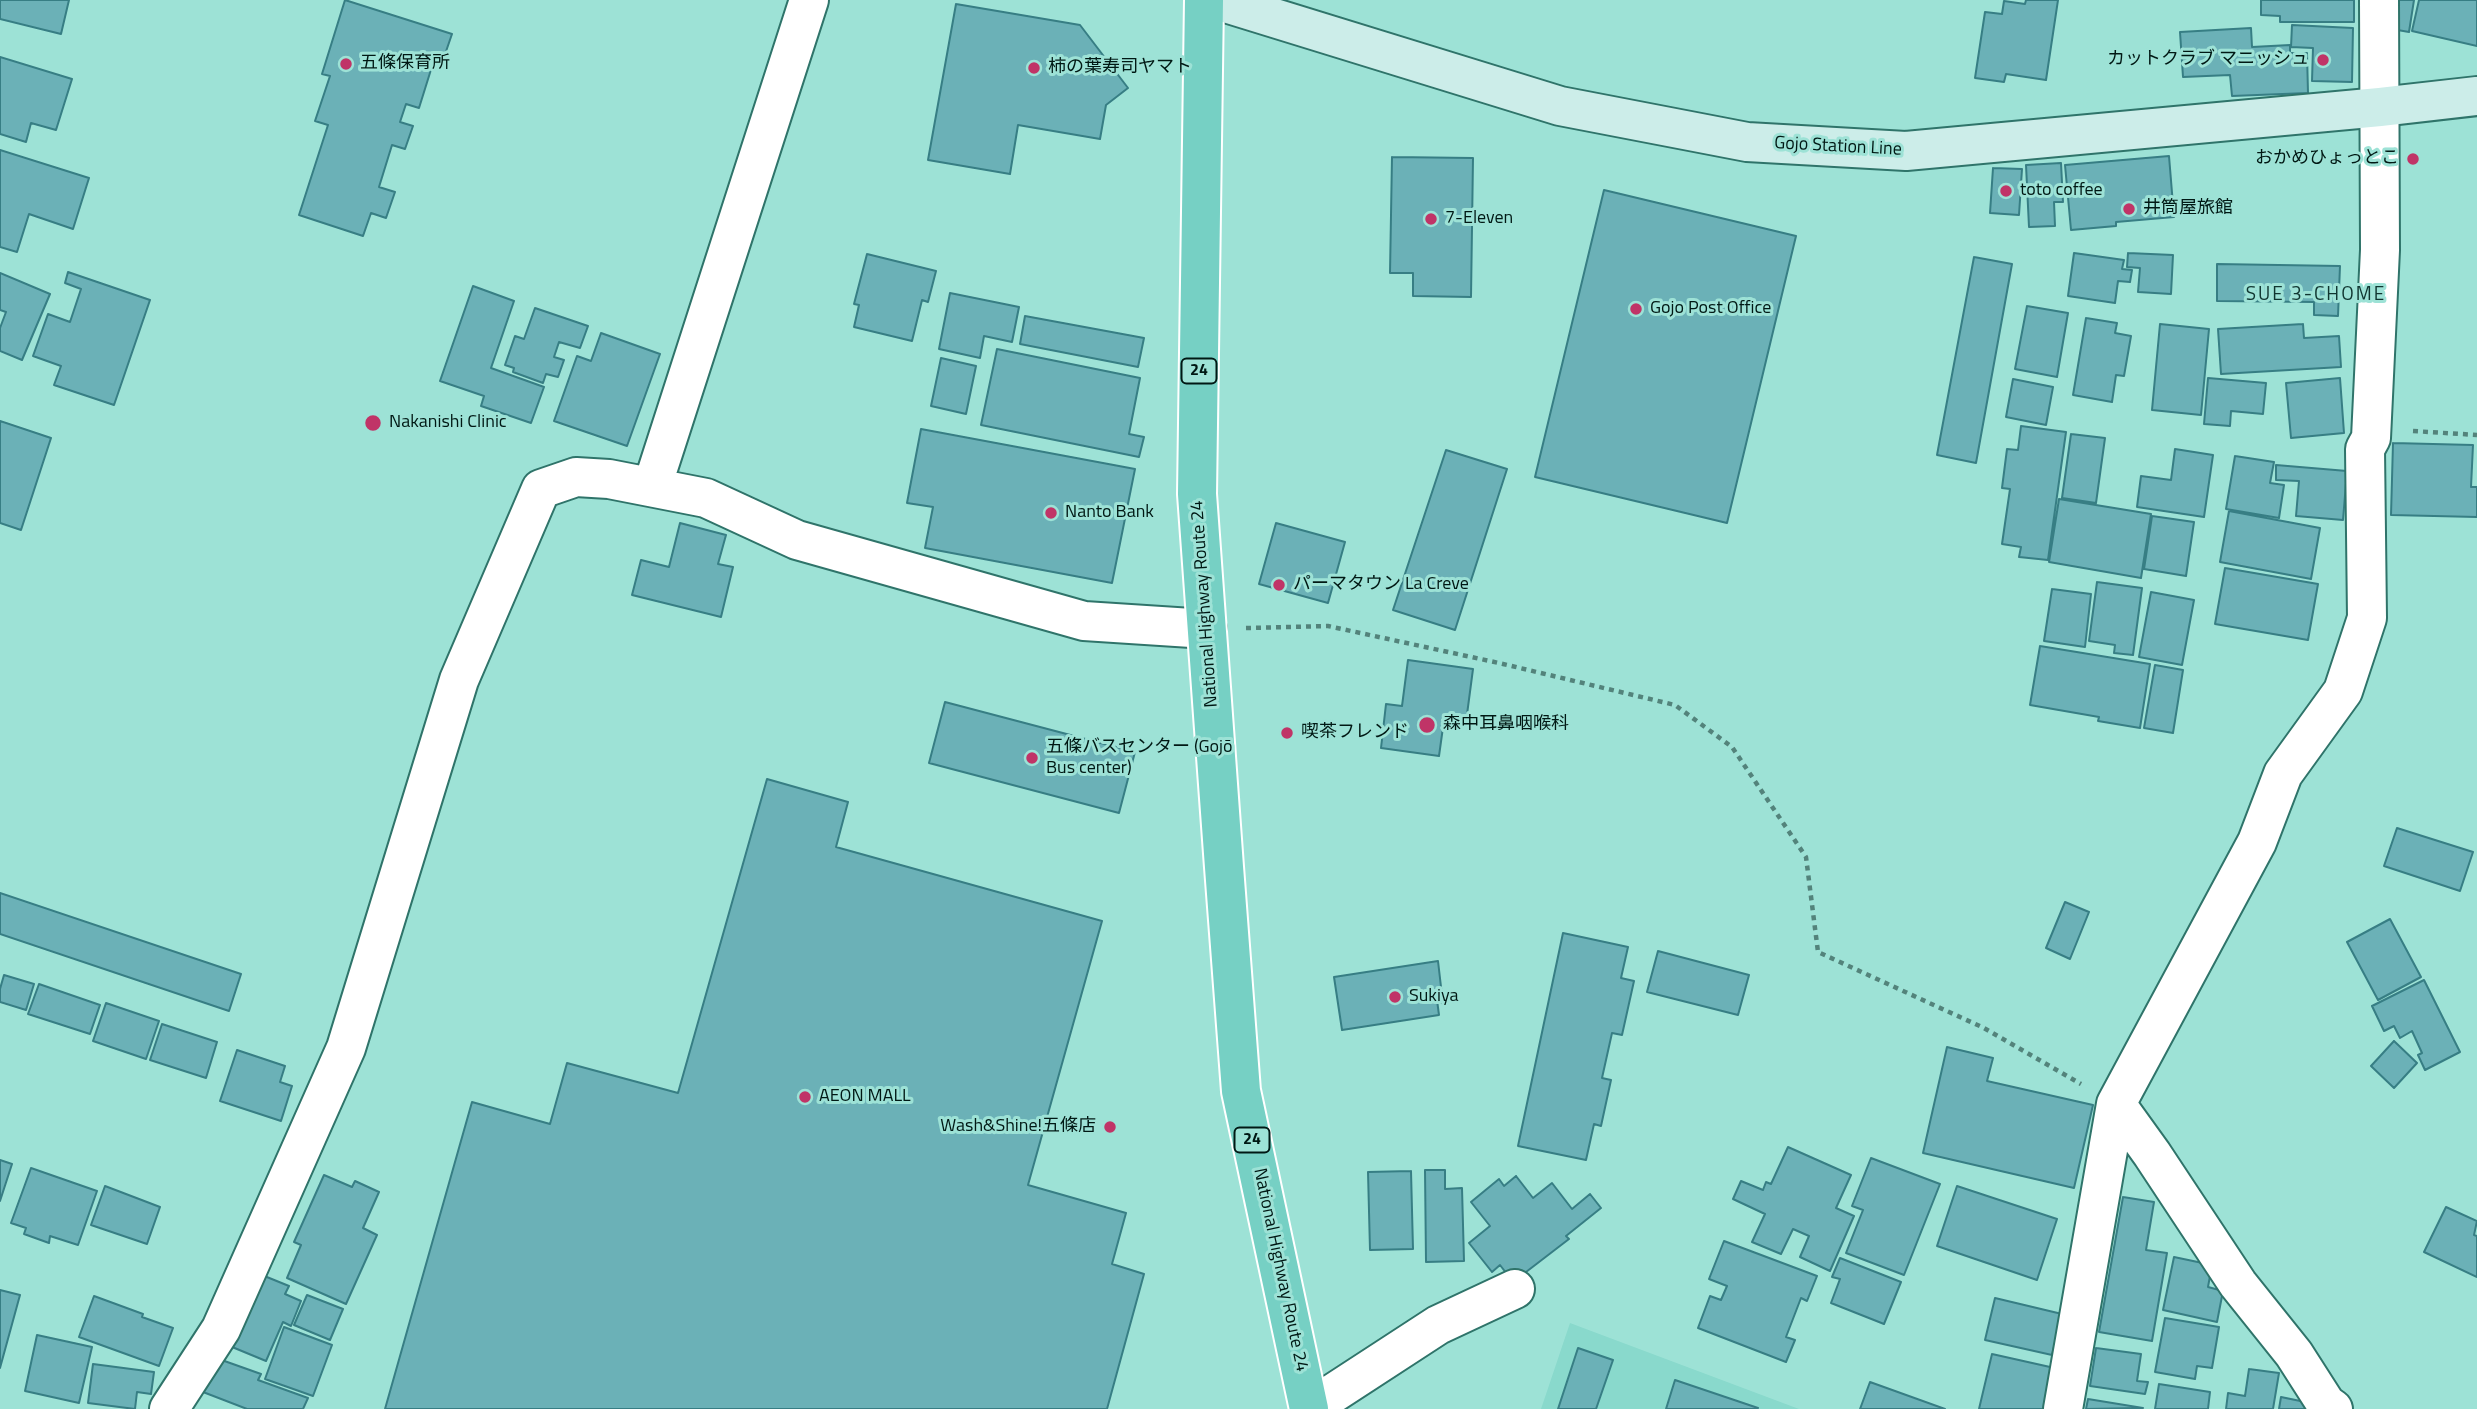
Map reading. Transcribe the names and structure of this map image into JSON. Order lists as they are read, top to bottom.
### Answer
{
  "streets": {
    "highway": ["24", "National Highway Route 24"],
    "main road": ["Gojo Station Line"]
  },
  "districts": ["SUE 3-CHOME"],
  "places": [
    "カットクラブ マニッシュ",
    "五條保育所",
    "柿の葉寿司ヤマト",
    "おかめひょっとこ",
    "toto coffee",
    "井筒屋旅館",
    "7-Eleven",
    "Gojo Post Office",
    "Nakanishi Clinic",
    "Nanto Bank",
    "パーマタウン La Creve",
    "森中耳鼻咽喉科",
    "喫茶フレンド",
    "五條バスセンター (Gojō Bus center)",
    "Sukiya",
    "AEON MALL",
    "Wash&Shine!五條店"
  ]
}
